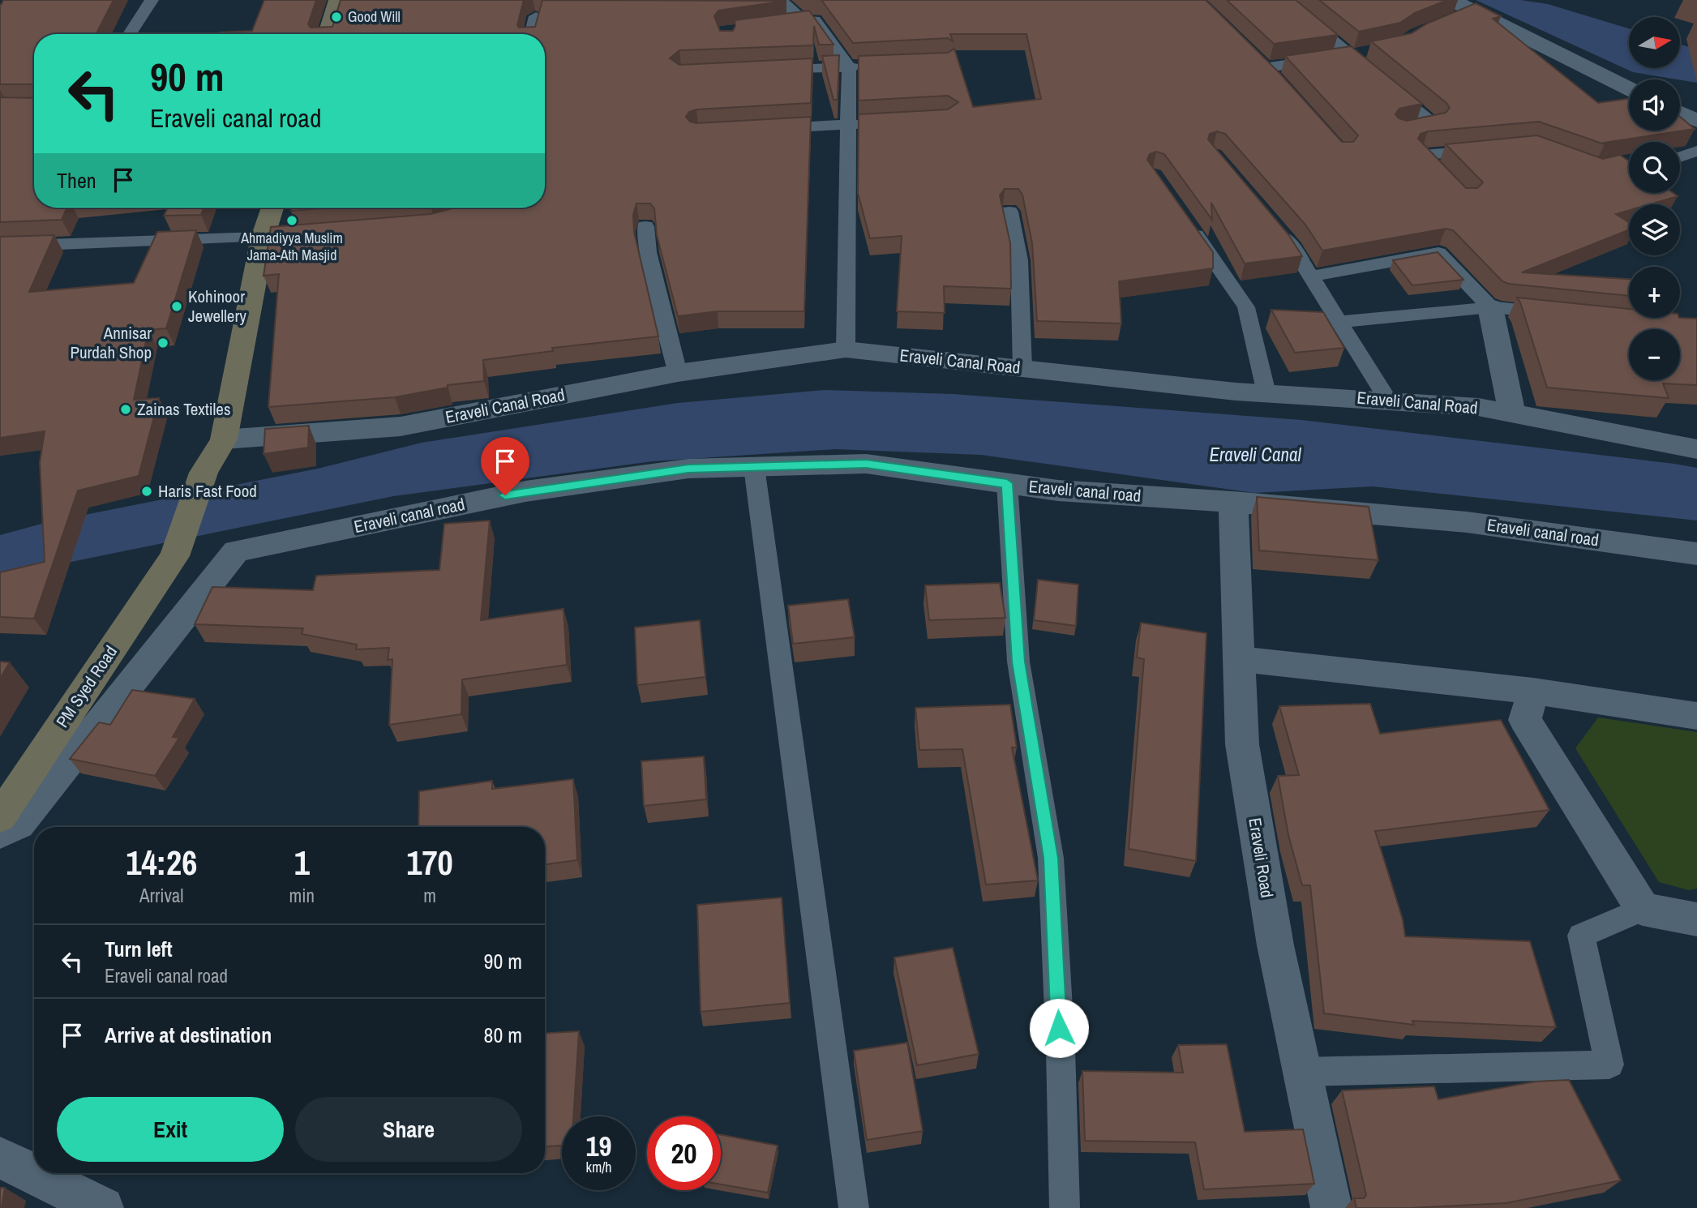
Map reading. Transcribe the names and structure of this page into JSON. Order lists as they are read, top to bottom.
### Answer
{
  "streets": {
    "street": [
      "Eraveli Canal Road",
      "Eraveli canal road",
      "PM Syed Road",
      "Eraveli Road"
    ]
  },
  "crossings": [
    ["Eraveli Canal Road", "PM Syed Road"],
    ["Eraveli canal road", "Eraveli Road"]
  ],
  "water": ["Eraveli Canal"],
  "places": [
    "Good Will",
    "Ahmadiyya Muslim Jama-Ath Masjid",
    "Kohinoor Jewellery",
    "Annisar Purdah Shop",
    "Zainas Textiles",
    "Haris Fast Food"
  ],
  "north": "right",
  "page": {
    "map_buttons": ["+", "−"],
    "turn": ["90 m", "Eraveli canal road"],
    "then": "Then",
    "eta": [
      "14:26",
      "Arrival",
      "1",
      "min",
      "170",
      "m"
    ],
    "list": [
      {
        "name": "Turn left",
        "note": "Eraveli canal road",
        "value": "90 m"
      },
      {
        "name": "Arrive at destination",
        "value": "80 m"
      }
    ],
    "buttons": ["Exit", "Share"],
    "speed": "19 km/h",
    "limit": "20"
  }
}
